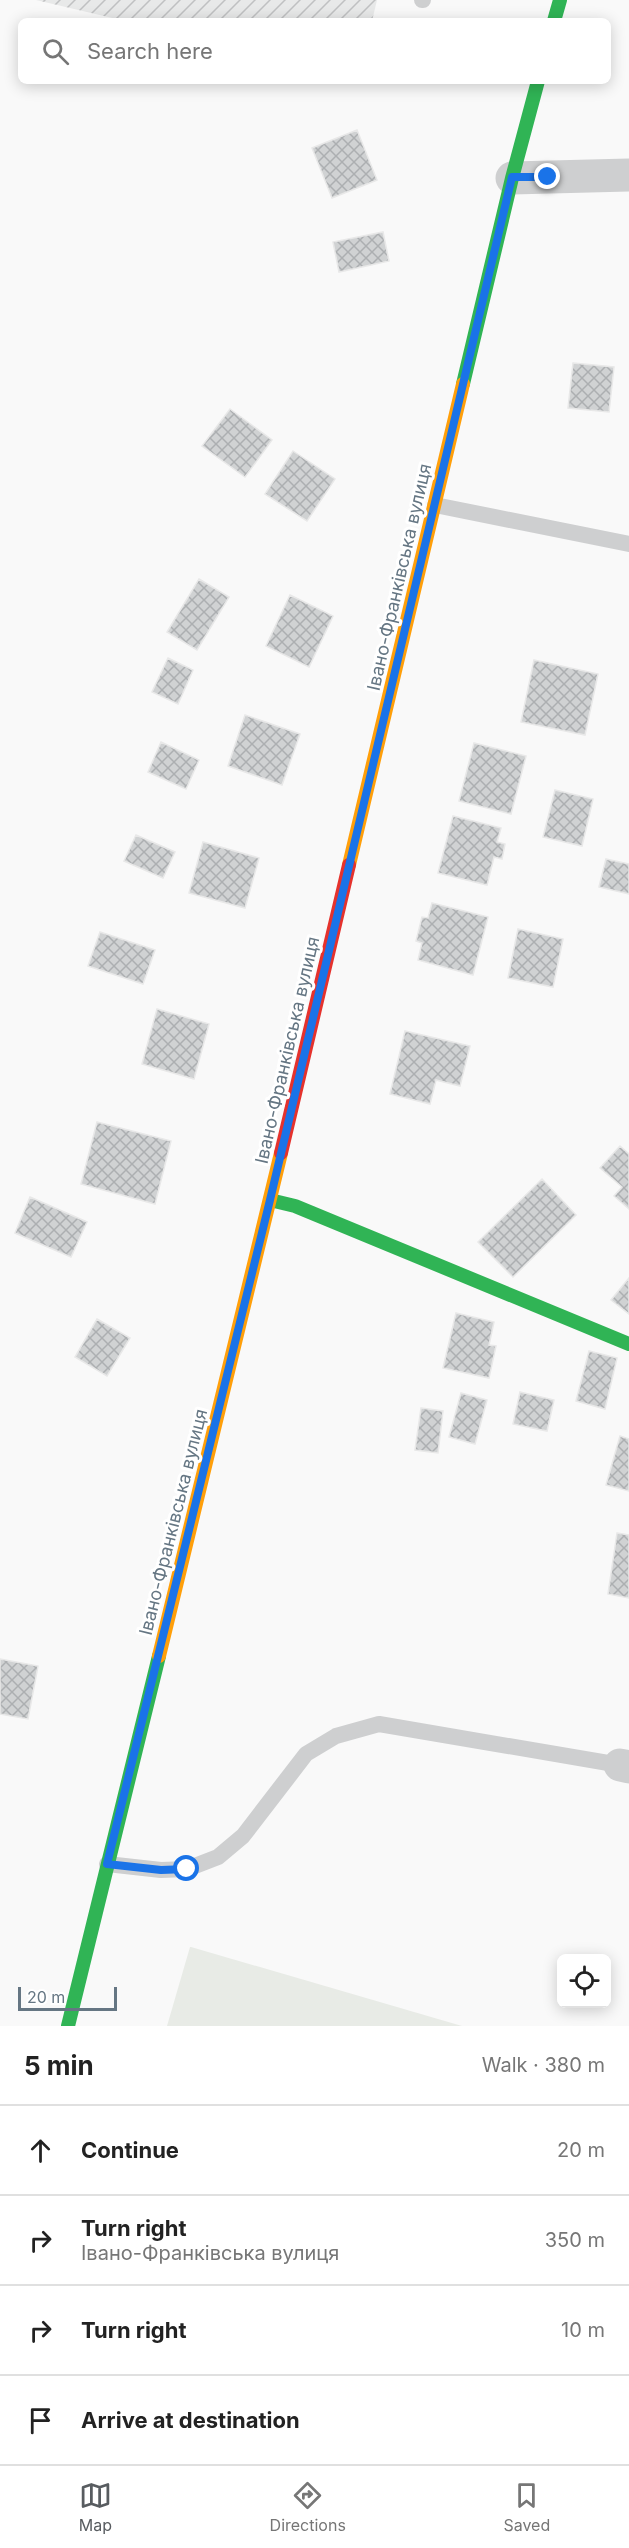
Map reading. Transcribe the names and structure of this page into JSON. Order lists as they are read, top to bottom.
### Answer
{
  "streets": {
    "main road": ["Івано-Франківська вулиця"]
  },
  "scale_bar": "20 m",
  "page": {
    "search": "Search here",
    "scale": "20 m",
    "heading": ["5 min", "Walk · 380 m"],
    "list": [
      ["Continue", "20 m"],
      ["Turn right", "Івано-Франківська вулиця", "350 m"],
      ["Turn right", "10 m"],
      "Arrive at destination"
    ],
    "nav": ["Map", "Directions", "Saved"]
  }
}
